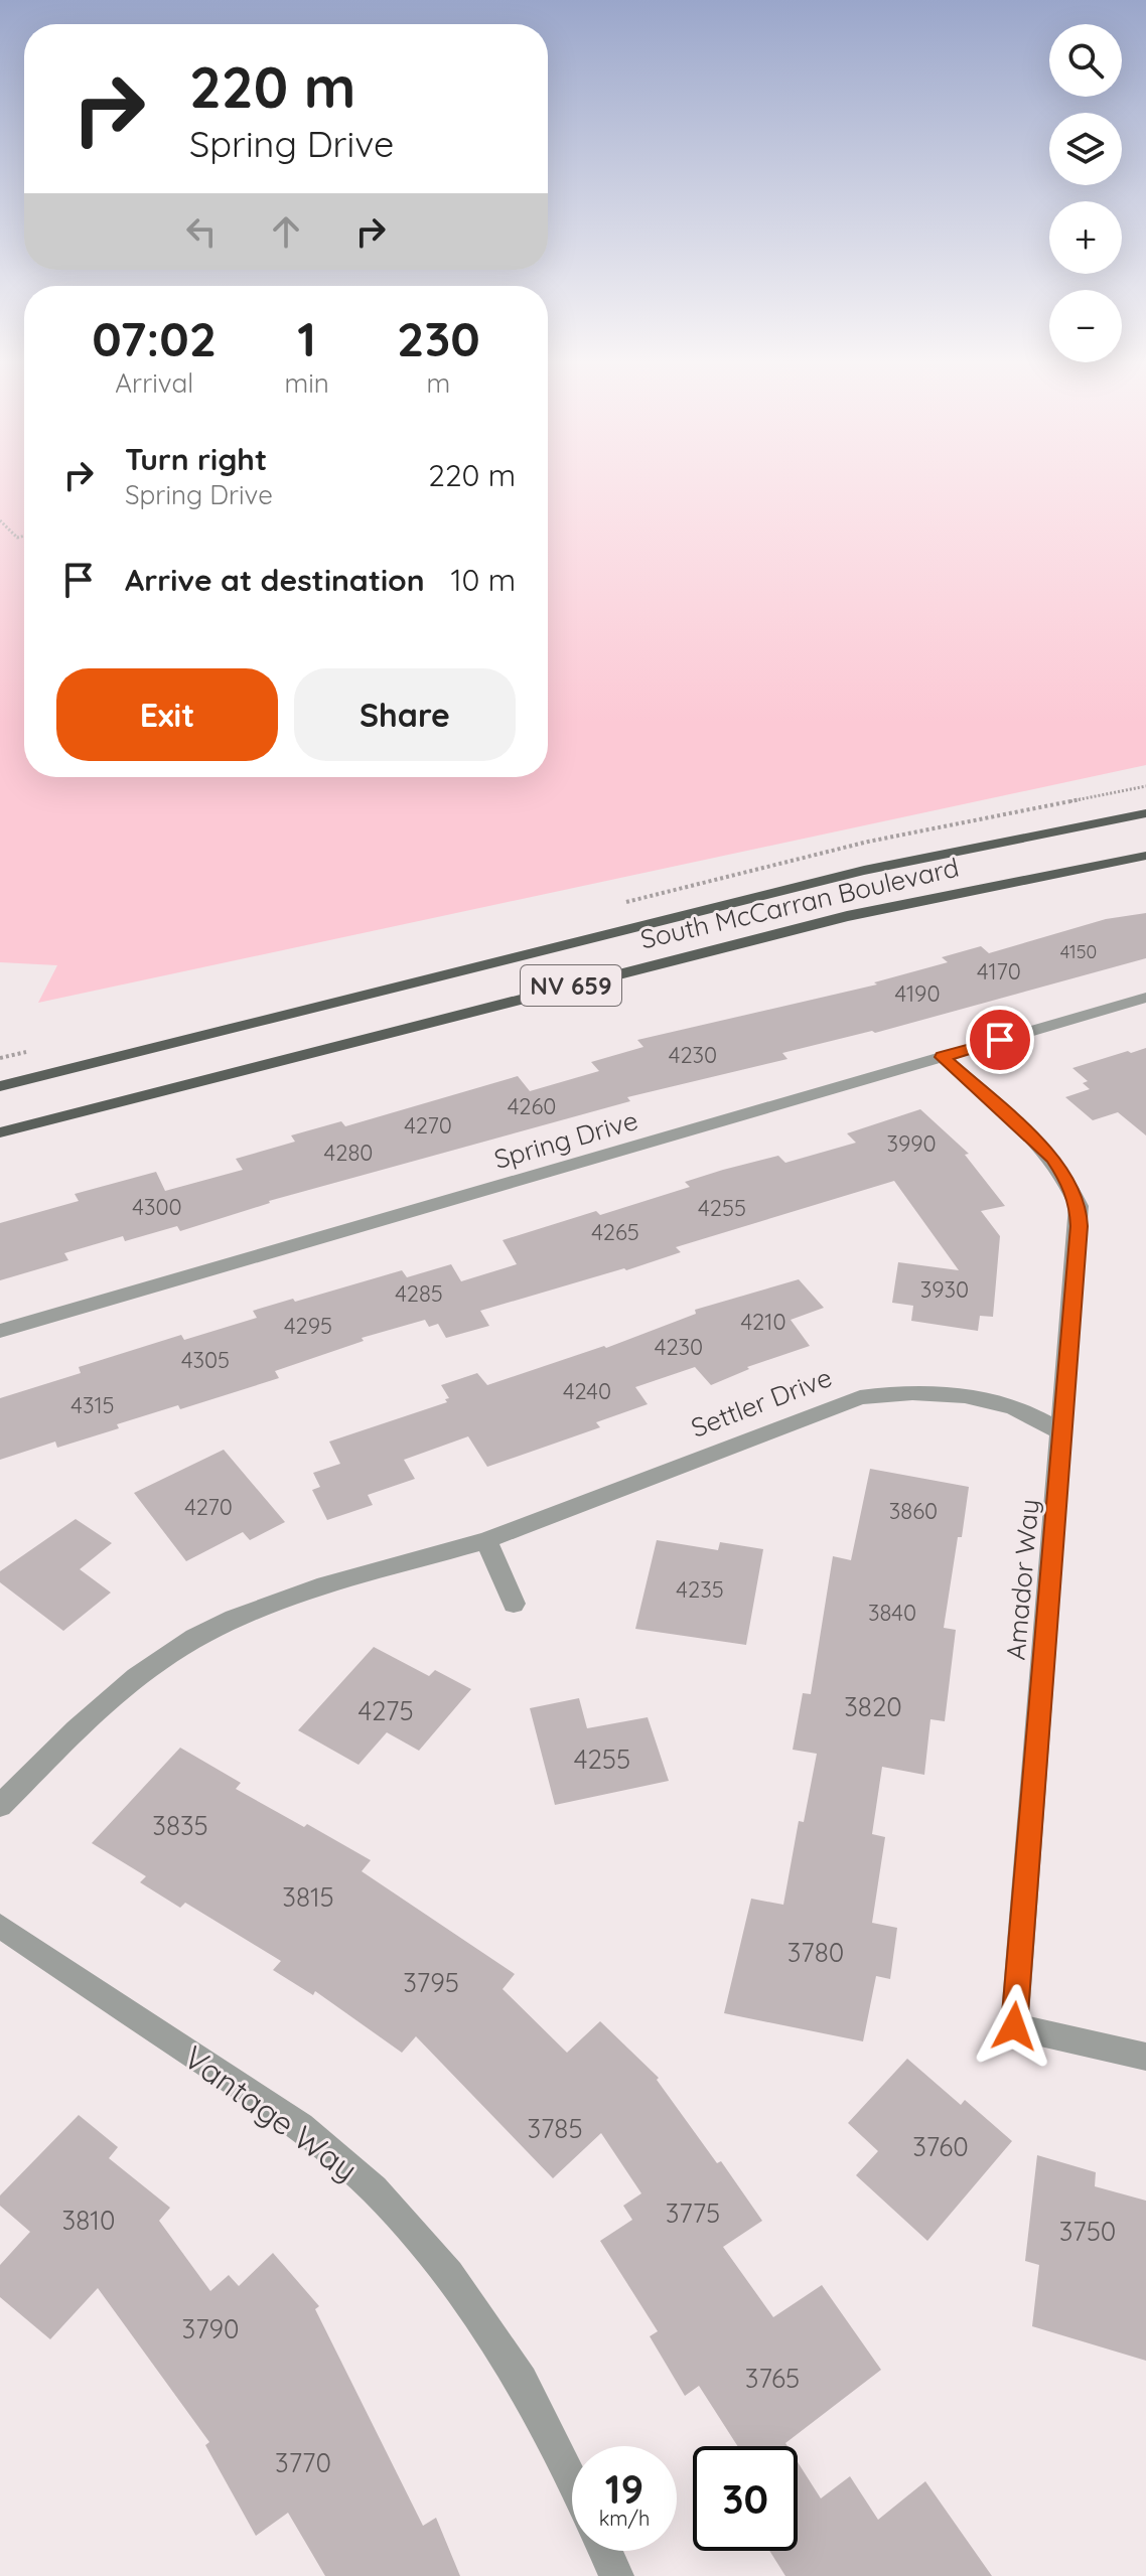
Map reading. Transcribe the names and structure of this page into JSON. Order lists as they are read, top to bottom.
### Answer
{
  "streets": {
    "main road": ["South McCarran Boulevard", "NV 659"],
    "street": [
      "Spring Drive",
      "Settler Drive",
      "Amador Way",
      "Vantage Way"
    ]
  },
  "crossings": [
    ["Spring Drive", "Amador Way"],
    ["Settler Drive", "Amador Way"]
  ],
  "house_numbers": [
    "4150",
    "4170",
    "4190",
    "4230",
    "4260",
    "4270",
    "3990",
    "4280",
    "4300",
    "4255",
    "4265",
    "3930",
    "4285",
    "4210",
    "4295",
    "4230",
    "4305",
    "4240",
    "4315",
    "4270",
    "3860",
    "4235",
    "3840",
    "3820",
    "4275",
    "4255",
    "3835",
    "3815",
    "3780",
    "3795",
    "3785",
    "3760",
    "3775",
    "3810",
    "3750",
    "3790",
    "3765",
    "3770"
  ],
  "page": {
    "map_buttons": ["+", "−"],
    "turn": ["220 m", "Spring Drive"],
    "eta": [
      "07:02",
      "Arrival",
      "1",
      "min",
      "230",
      "m"
    ],
    "list": [
      {
        "name": "Turn right",
        "note": "Spring Drive",
        "value": "220 m"
      },
      {
        "name": "Arrive at destination",
        "value": "10 m"
      }
    ],
    "buttons": ["Exit", "Share"],
    "speed": "19 km/h",
    "limit": "30"
  }
}
